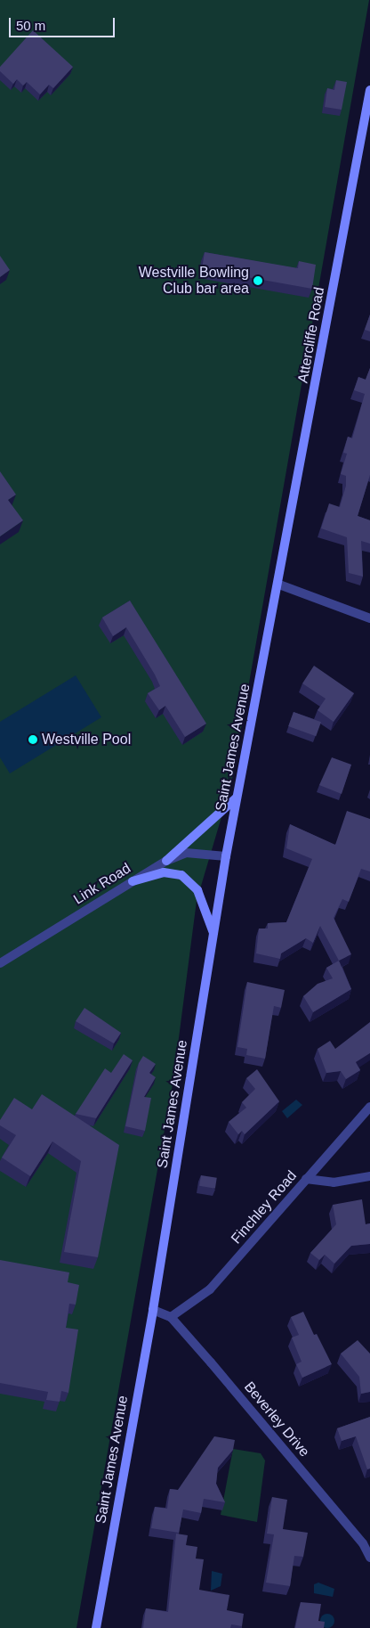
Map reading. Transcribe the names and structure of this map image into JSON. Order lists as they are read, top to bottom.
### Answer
{
  "streets": {
    "main road": ["Attercliffe Road", "Saint James Avenue"],
    "street": ["Link Road", "Finchley Road", "Beverley Drive"]
  },
  "crossings": [
    ["Attercliffe Road", "Saint James Avenue"],
    ["Saint James Avenue", "Link Road"],
    ["Saint James Avenue", "Beverley Drive"],
    ["Finchley Road", "Beverley Drive"]
  ],
  "places": ["Westville Bowling Club bar area", "Westville Pool"],
  "scale_bar": "50 m"
}
